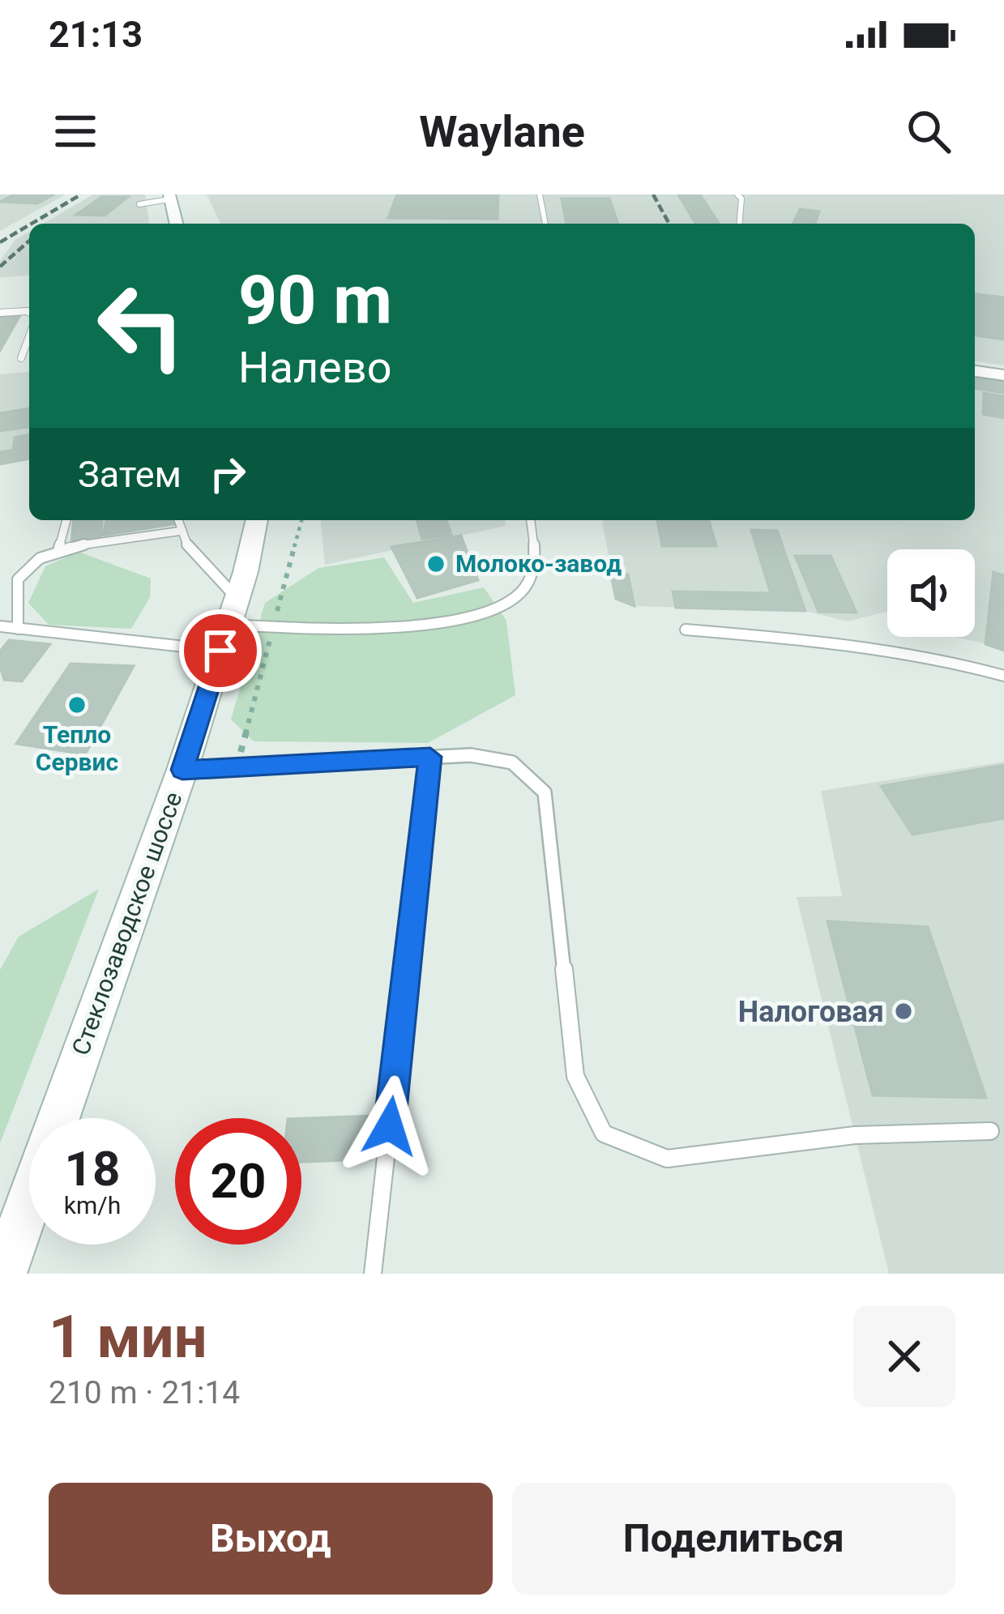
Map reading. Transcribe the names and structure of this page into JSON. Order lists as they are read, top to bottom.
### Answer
{
  "streets": {
    "main road": ["Стеклозаводское шоссе"]
  },
  "places": ["Молоко-завод", "Тепло Сервис", "Налоговая"],
  "page": {
    "status": "21:13",
    "header": "Waylane",
    "turn": ["90 m", "Налево"],
    "then": "Затем",
    "speed": "18 km/h",
    "limit": "20",
    "heading": ["1 мин", "210 m · 21:14"],
    "buttons": ["Выход", "Поделиться"]
  }
}
